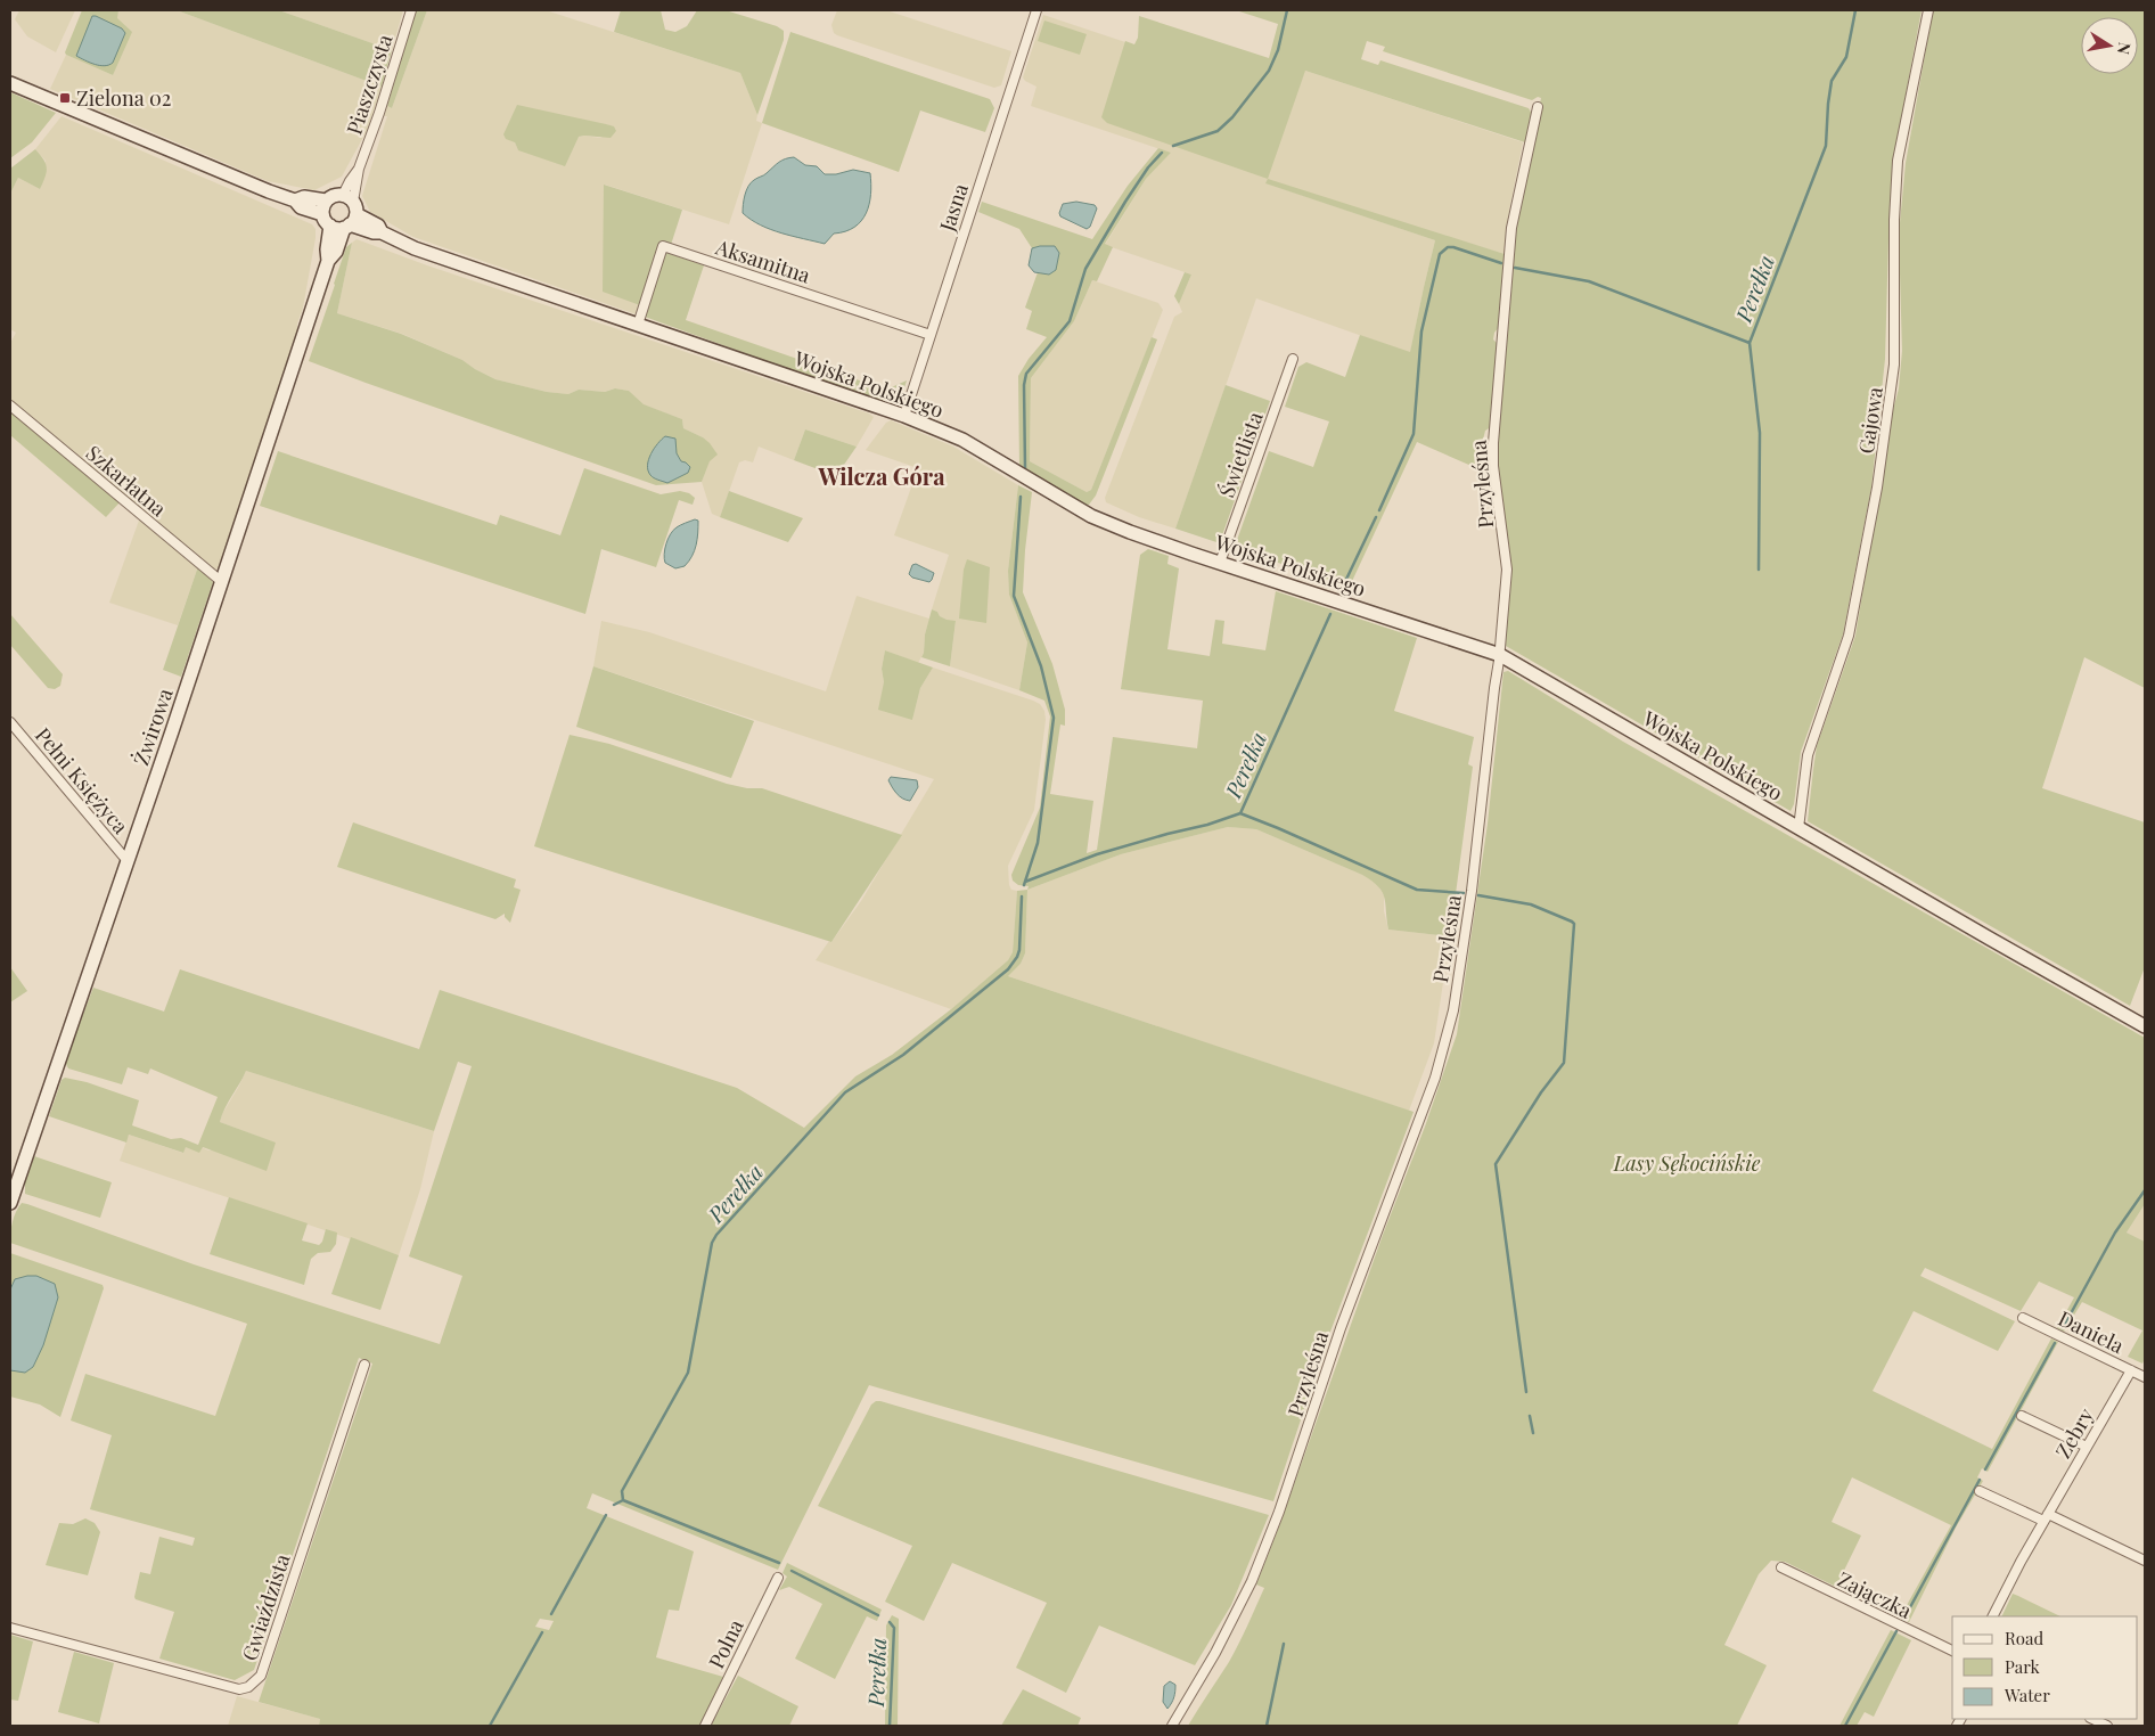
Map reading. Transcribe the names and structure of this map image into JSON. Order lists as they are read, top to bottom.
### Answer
{
  "streets": {
    "street": [
      "Piaszczysta",
      "Jasna",
      "Aksamitna",
      "Wojska Polskiego",
      "Gajowa",
      "Świetlista",
      "Szkarłatna",
      "Przyleśna",
      "Żwirowa",
      "Pełni Księżyca",
      "Daniela",
      "Zebry",
      "Zajączka",
      "Gwiaździsta",
      "Polna"
    ]
  },
  "crossings": [
    ["Piaszczysta", "Wojska Polskiego"],
    ["Piaszczysta", "Żwirowa"],
    ["Jasna", "Aksamitna"],
    ["Jasna", "Wojska Polskiego"],
    ["Aksamitna", "Wojska Polskiego"],
    ["Wojska Polskiego", "Gajowa"],
    ["Wojska Polskiego", "Świetlista"],
    ["Wojska Polskiego", "Przyleśna"],
    ["Wojska Polskiego", "Żwirowa"],
    ["Szkarłatna", "Żwirowa"],
    ["Żwirowa", "Pełni Księżyca"],
    ["Daniela", "Zebry"]
  ],
  "districts": ["Wilcza Góra"],
  "water": ["Perełka"],
  "parks": ["Lasy Sękocińskie"],
  "places": {
    "transit": ["Zielona 02"]
  },
  "legend": ["Road", "Park", "Water"],
  "north": "right"
}
